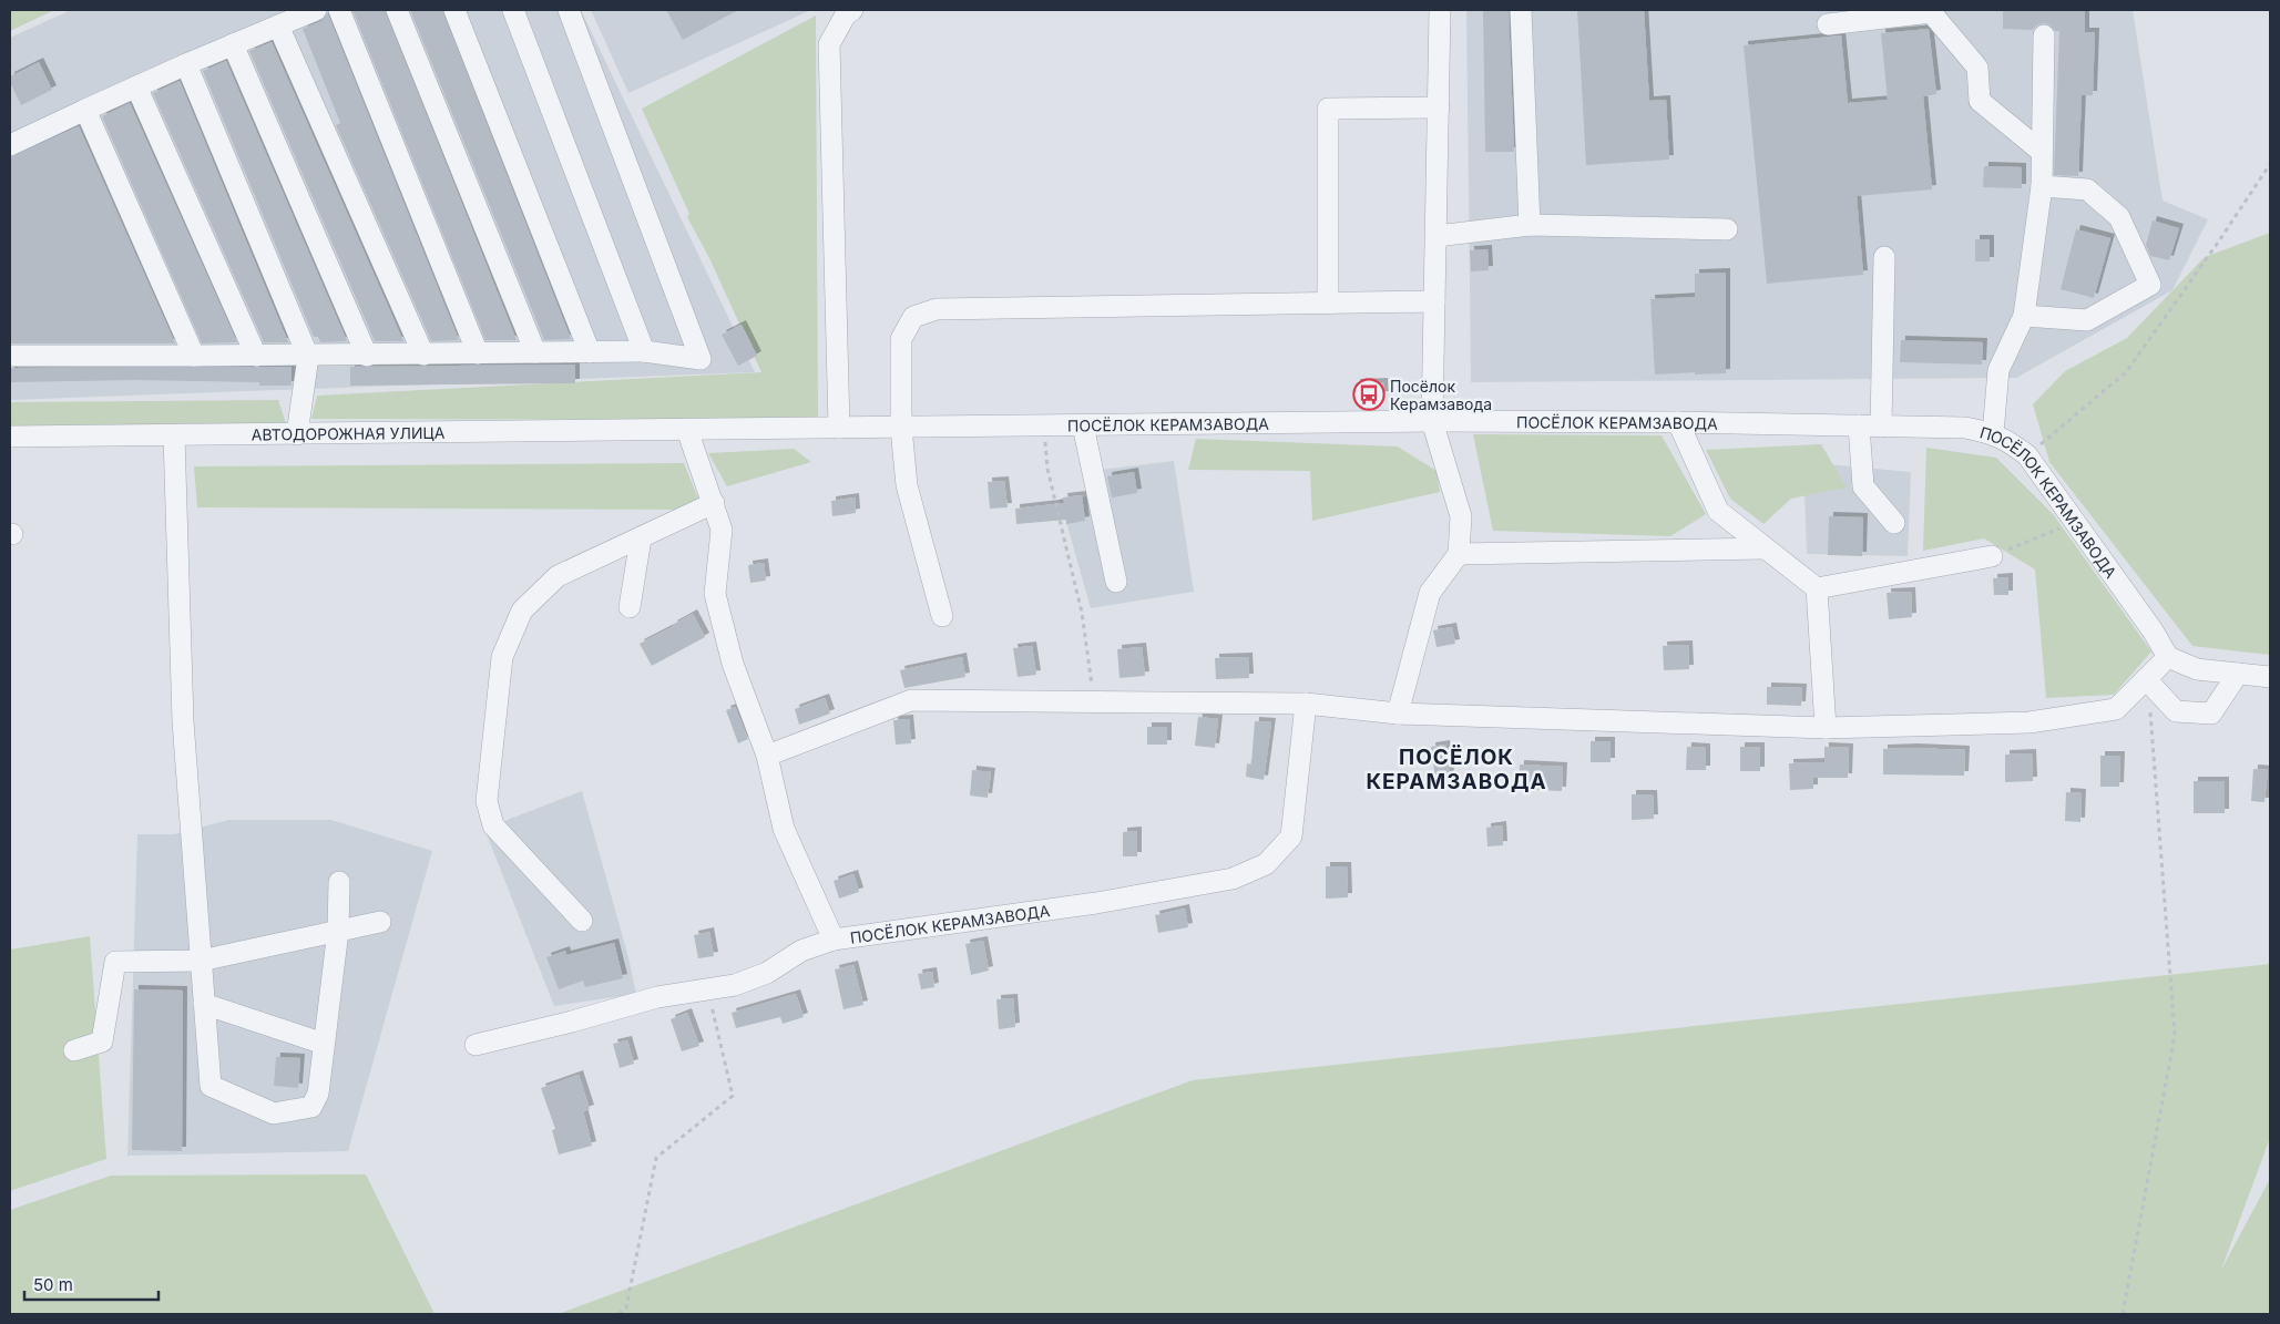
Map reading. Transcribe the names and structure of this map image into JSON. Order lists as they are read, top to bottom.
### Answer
{
  "streets": {
    "street": ["ПОСЁЛОК КЕРАМЗАВОДА", "АВТОДОРОЖНАЯ УЛИЦА"]
  },
  "crossings": [
    ["ПОСЁЛОК КЕРАМЗАВОДА", "АВТОДОРОЖНАЯ УЛИЦА"]
  ],
  "districts": ["ПОСЁЛОК КЕРАМЗАВОДА"],
  "places": {
    "bus stop": ["Посёлок Керамзавода"]
  },
  "scale_bar": "50 m"
}
